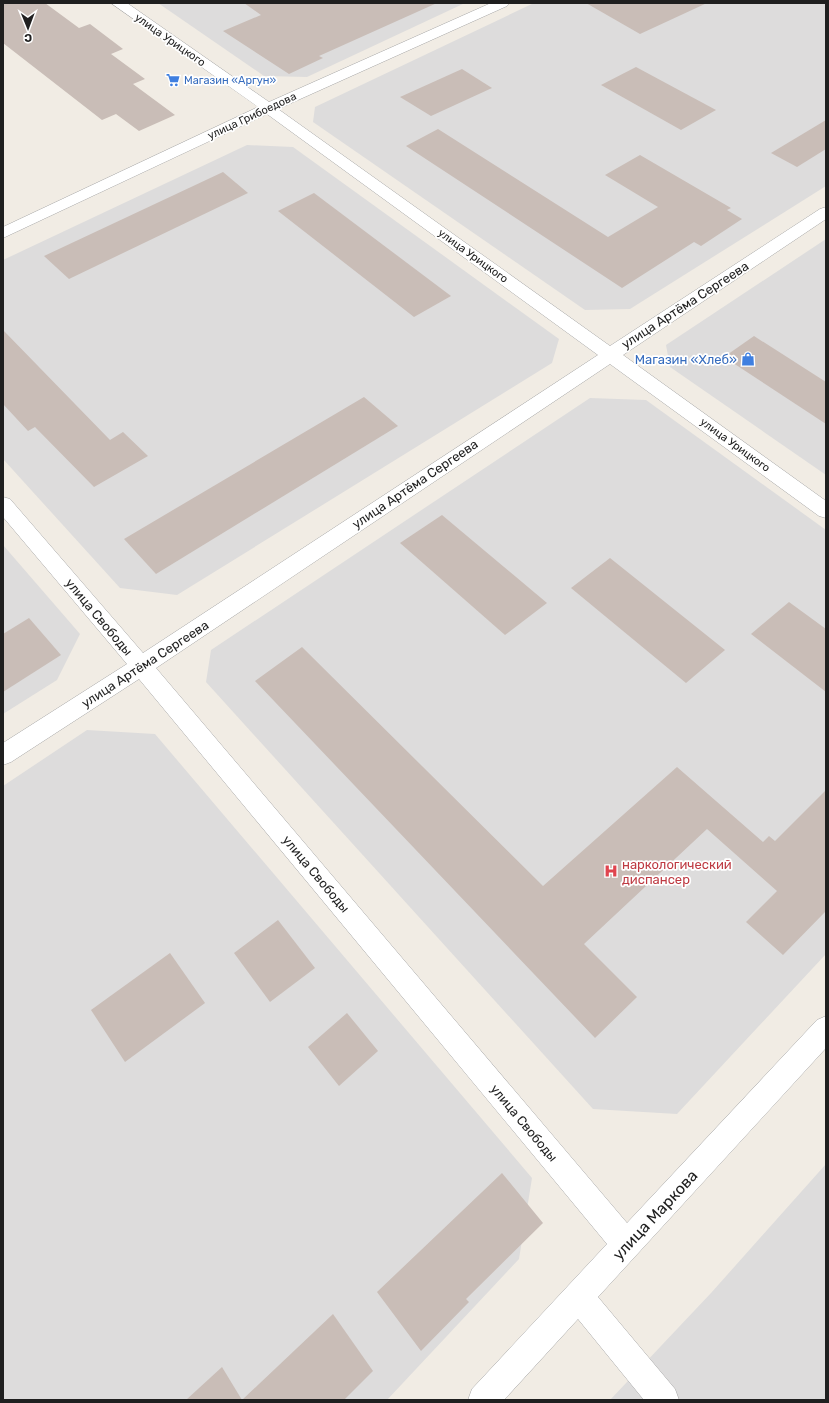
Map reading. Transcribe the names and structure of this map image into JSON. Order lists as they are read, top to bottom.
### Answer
{
  "streets": {
    "street": [
      "улица Урицкого",
      "улица Грибоедова",
      "улица Артёма Сергеева",
      "улица Свободы",
      "улица Маркова"
    ]
  },
  "crossings": [
    ["улица Урицкого", "улица Грибоедова"],
    ["улица Урицкого", "улица Артёма Сергеева"],
    ["улица Артёма Сергеева", "улица Свободы"],
    ["улица Свободы", "улица Маркова"]
  ],
  "places": {
    "supermarket": ["Магазин «Аргун»"],
    "shop": ["Магазин «Хлеб»"],
    "hospital": ["наркологический диспансер"]
  },
  "north": "bottom"
}
